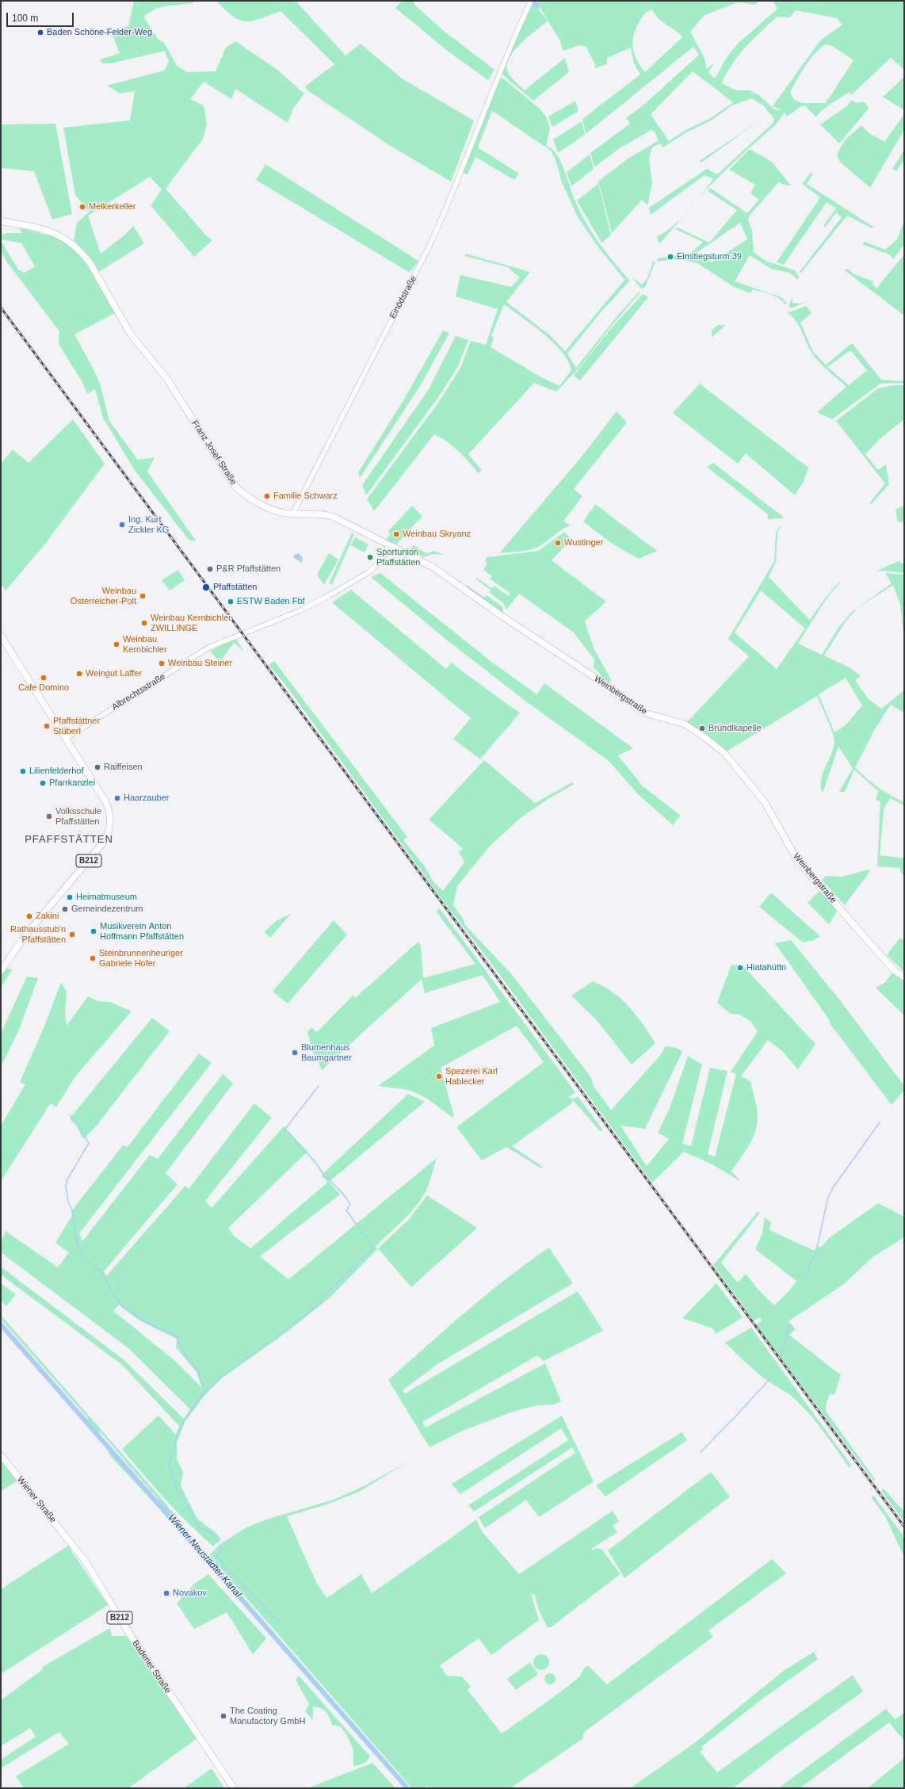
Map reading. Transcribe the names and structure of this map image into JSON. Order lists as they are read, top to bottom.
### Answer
{
  "streets": {
    "main road": [
      "Franz Josef-Straße",
      "Weinbergstraße",
      "B212",
      "Wiener Straße",
      "Badener Straße"
    ],
    "street": ["Einödstraße", "Albrechtsstraße"]
  },
  "crossings": [
    ["Einödstraße", "Franz Josef-Straße"],
    ["Franz Josef-Straße", "Albrechtsstraße"],
    ["Franz Josef-Straße", "Weinbergstraße"],
    ["Albrechtsstraße", "Weinbergstraße"],
    ["Albrechtsstraße", "B212"],
    ["Wiener Straße", "Badener Straße"]
  ],
  "districts": ["PFAFFSTÄTTEN"],
  "water": ["Wiener Neustädter Kanal"],
  "places": [
    "Baden Schöne-Felder-Weg",
    "Melkerkeller",
    "Einstiegsturm 39",
    "Familie Schwarz",
    "Ing. Kurt Zickler KG",
    "Weinbau Skryanz",
    "Wustinger",
    "Sportunion Pfaffstätten",
    "P&R Pfaffstätten",
    "Pfaffstätten",
    "Weinbau Österreicher-Polt",
    "ESTW Baden Fbf",
    "Weinbau Kernbichler ZWILLINGE",
    "Weinbau Kernbichler",
    "Weinbau Steiner",
    "Weingut Laffer",
    "Cafe Domino",
    "Pfaffstättner Stüberl",
    "Bründlkapelle",
    "Raiffeisen",
    "Lilienfelderhof",
    "Pfarrkanzlei",
    "Haarzauber",
    "Volksschule Pfaffstätten",
    "Heimatmuseum",
    "Gemeindezentrum",
    "Zakini",
    "Musikverein Anton Hoffmann Pfaffstätten",
    "Rathausstub'n Pfaffstätten",
    "Steinbrunnenheuriger Gabriele Hofer",
    "Hiatahüttn",
    "Blumenhaus Baumgartner",
    "Spezerei Karl Hablecker",
    "Novakov",
    "The Coating Manufactory GmbH"
  ],
  "scale_bar": "100 m"
}
